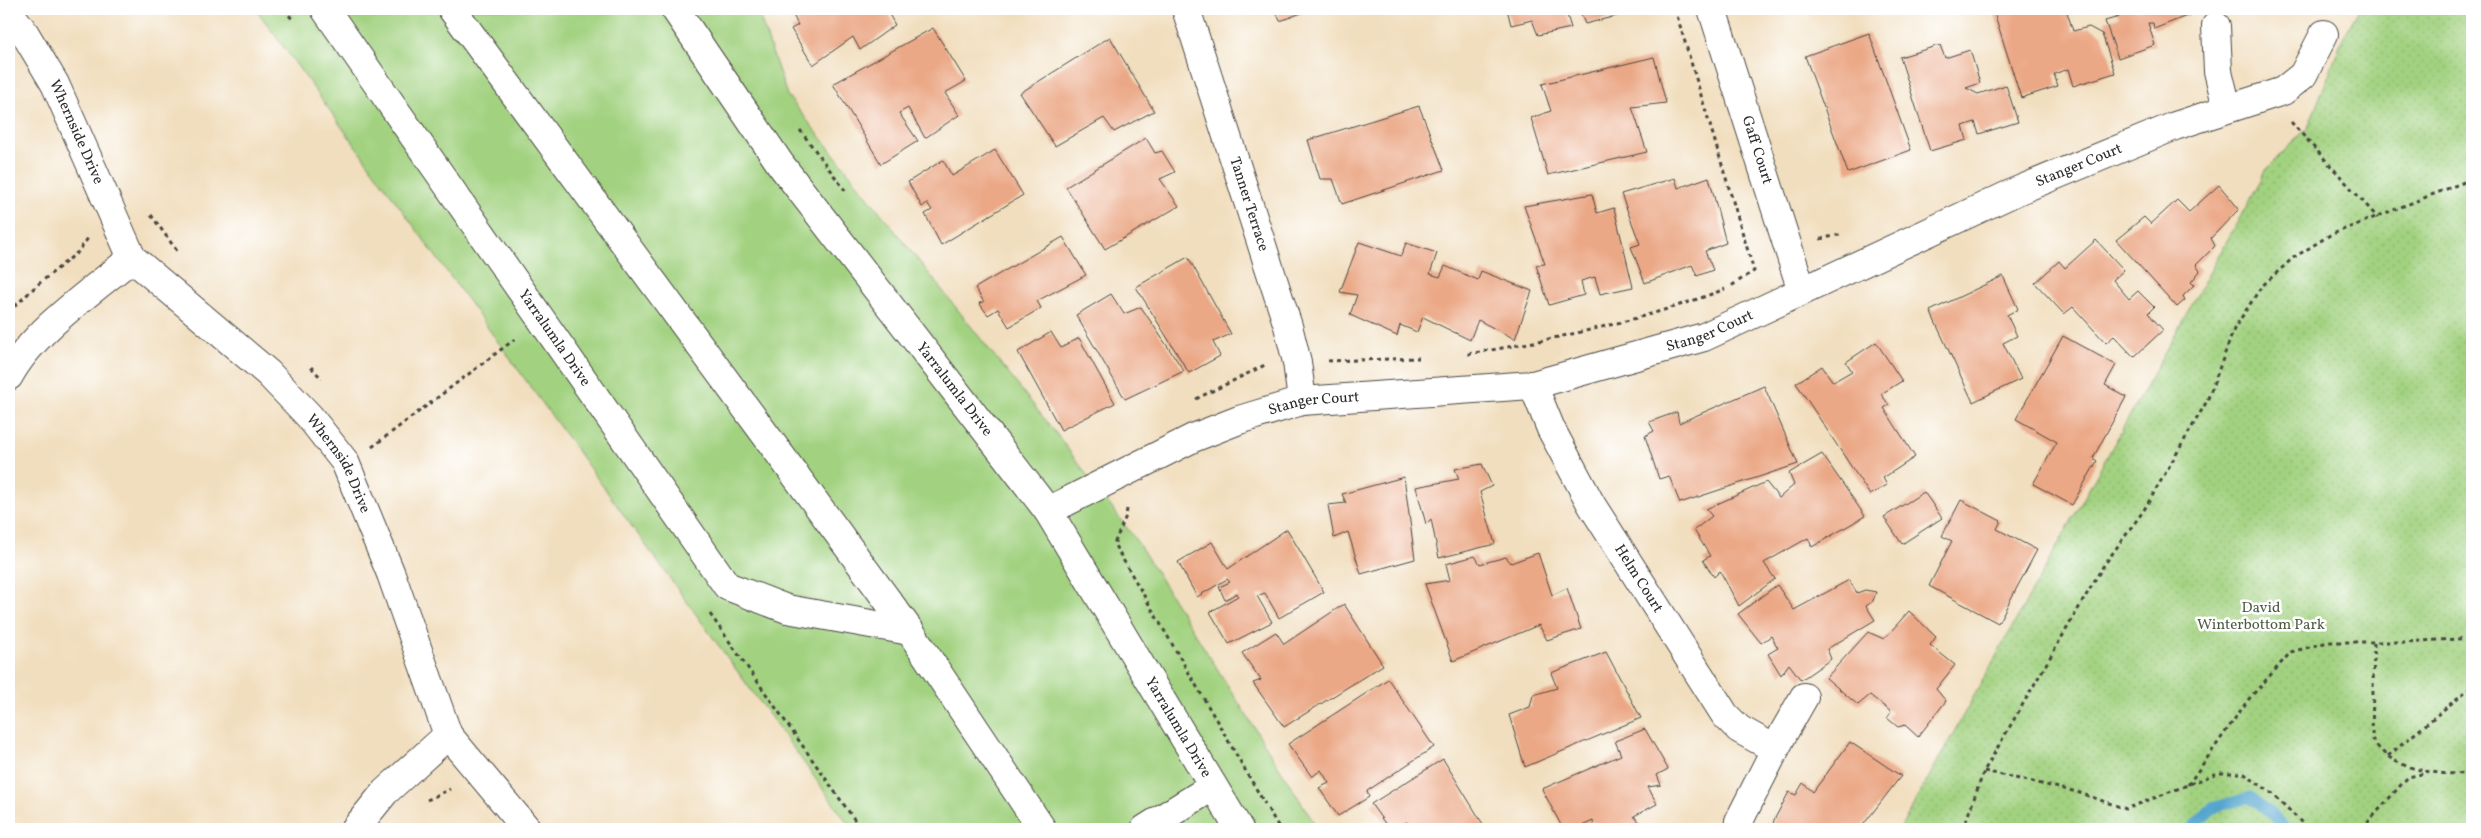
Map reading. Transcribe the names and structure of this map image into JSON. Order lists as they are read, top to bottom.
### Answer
{
  "streets": {
    "street": [
      "Whernside Drive",
      "Gaff Court",
      "Stanger Court",
      "Tanner Terrace",
      "Yarralumla Drive",
      "Helm Court"
    ]
  },
  "crossings": [
    ["Gaff Court", "Stanger Court"],
    ["Stanger Court", "Tanner Terrace"],
    ["Stanger Court", "Yarralumla Drive"],
    ["Stanger Court", "Helm Court"]
  ],
  "parks": ["David Winterbottom Park"]
}
